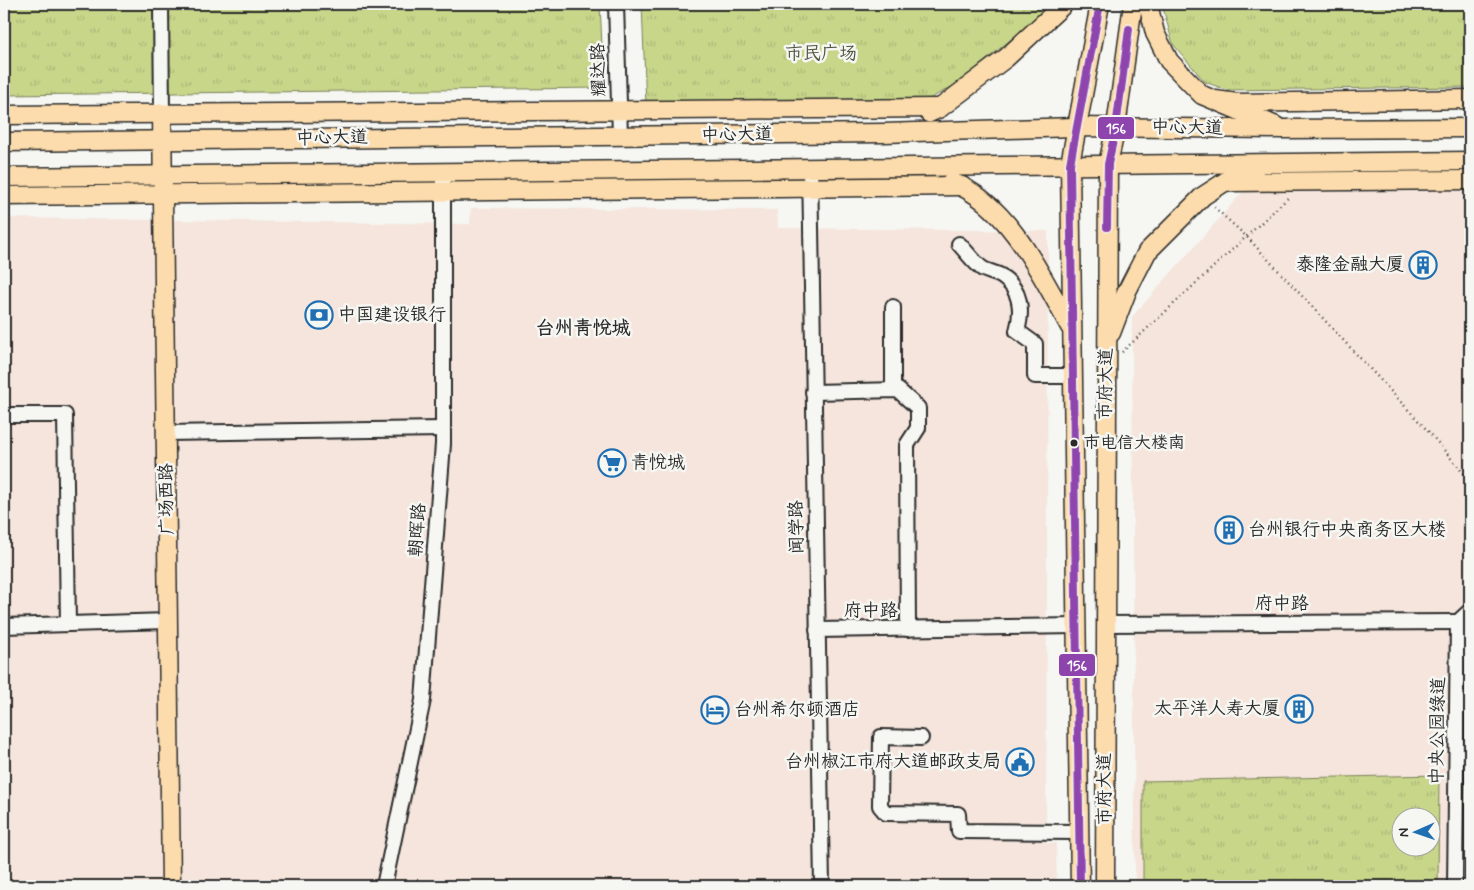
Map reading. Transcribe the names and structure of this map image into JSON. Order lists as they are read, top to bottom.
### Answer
{
  "streets": {
    "main road": ["中心大道", "市府大道", "广场西路"],
    "street": [
      "耀达路",
      "闻学路",
      "朝晖路",
      "府中路",
      "中央公园绿道"
    ]
  },
  "crossings": [
    ["耀达路", "中心大道"],
    ["中心大道", "市府大道"],
    ["中心大道", "广场西路"],
    ["中心大道", "闻学路"],
    ["中心大道", "朝晖路"],
    ["市府大道", "府中路"],
    ["闻学路", "府中路"],
    ["府中路", "中央公园绿道"]
  ],
  "districts": ["台州青悦城"],
  "parks": ["市民广场"],
  "places": {
    "building": ["泰隆金融大厦", "台州银行中央商务区大楼", "太平洋人寿大厦"],
    "bank": ["中国建设银行"],
    "other": ["市电信大楼南"],
    "supermarket": ["青悦城"],
    "hotel": ["台州希尔顿酒店"],
    "public building": ["台州椒江市府大道邮政支局"]
  },
  "lines": ["transit line 156"],
  "north": "left"
}
